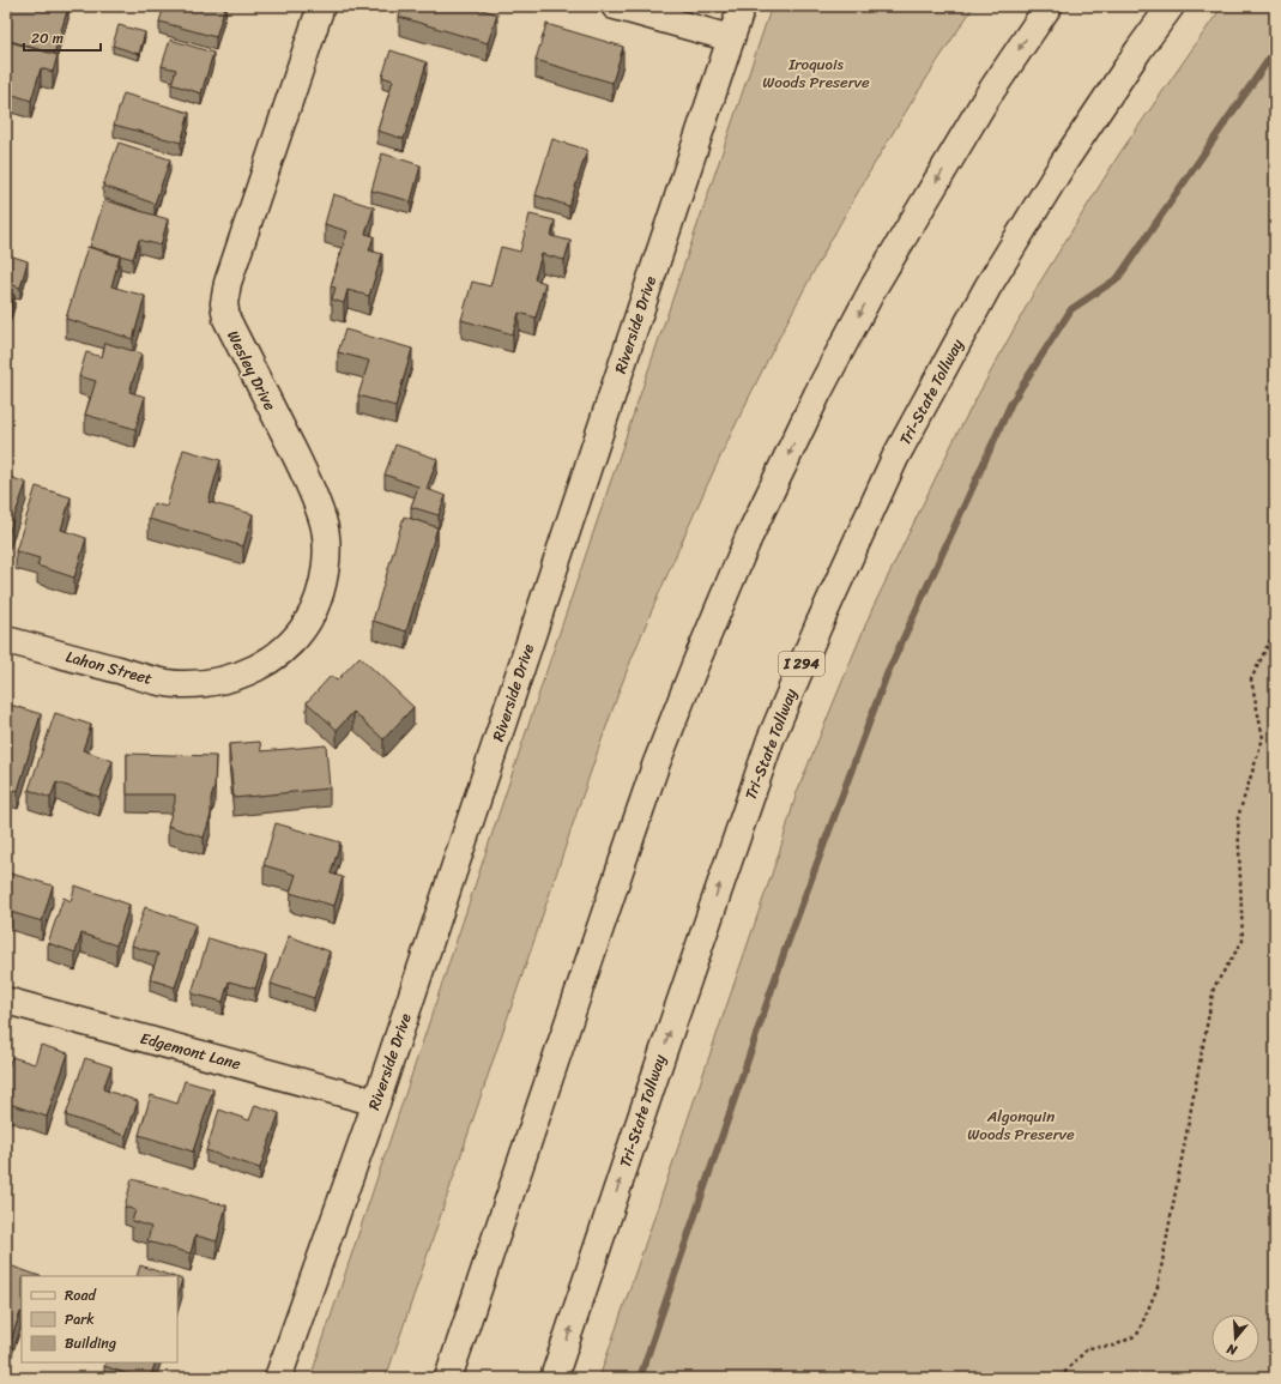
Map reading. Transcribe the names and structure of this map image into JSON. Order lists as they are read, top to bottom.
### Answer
{
  "streets": {
    "main road": [
      "Riverside Drive",
      "Wesley Drive",
      "Tri-State Tollway",
      "I 294",
      "Lahon Street",
      "Edgemont Lane"
    ]
  },
  "crossings": [
    ["Riverside Drive", "Edgemont Lane"],
    ["Wesley Drive", "Lahon Street"]
  ],
  "parks": ["Iroquois Woods Preserve", "Algonquin Woods Preserve"],
  "legend": ["Road", "Park", "Building"],
  "scale_bar": "20 m",
  "north": "bottom"
}
